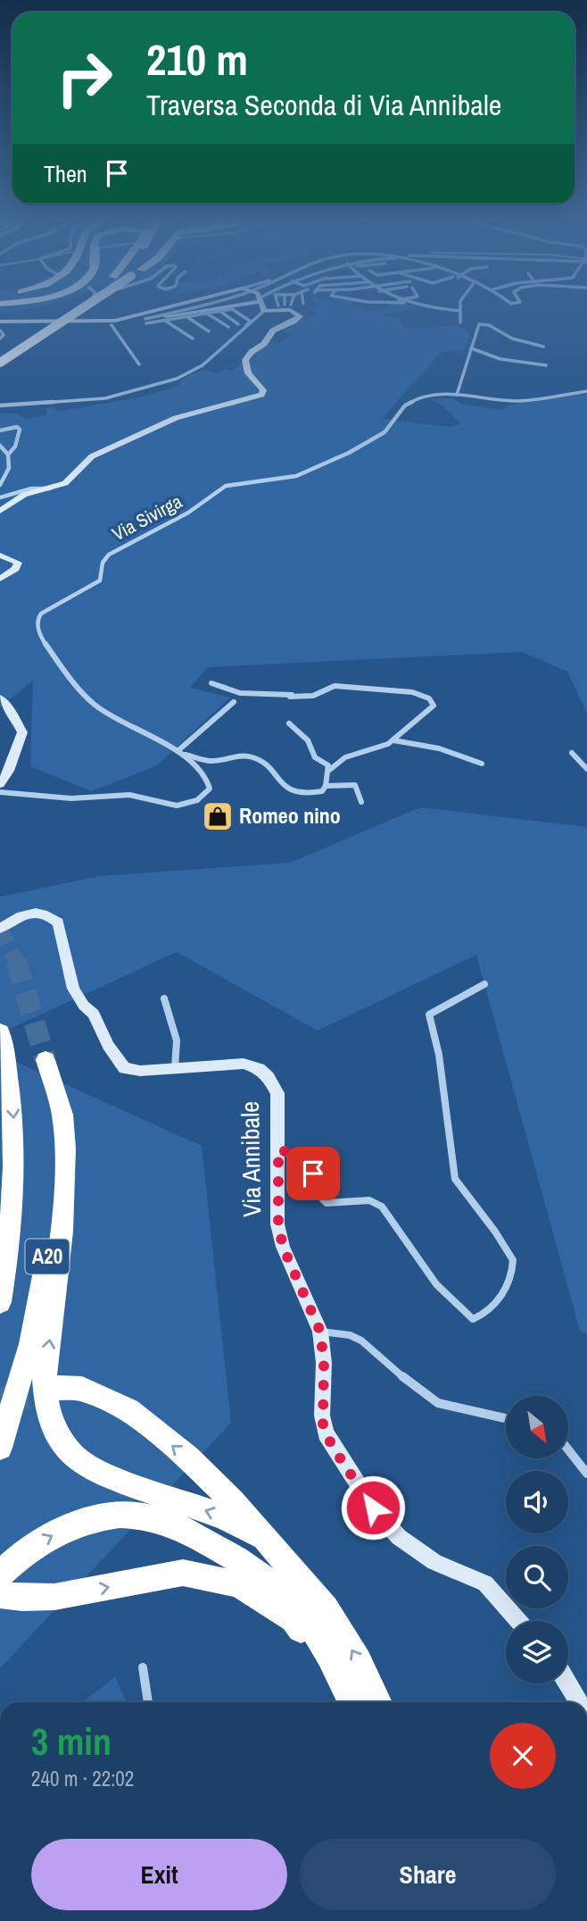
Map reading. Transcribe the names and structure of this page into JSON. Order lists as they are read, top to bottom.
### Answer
{
  "streets": {
    "highway": ["A20"],
    "street": ["Via Sivirga", "Via Annibale"]
  },
  "places": {
    "shop": ["Romeo nino"]
  },
  "north": "bottom right",
  "page": {
    "turn": ["210 m", "Traversa Seconda di Via Annibale"],
    "then": "Then",
    "heading": ["3 min", "240 m · 22:02"],
    "buttons": ["Exit", "Share"]
  }
}
